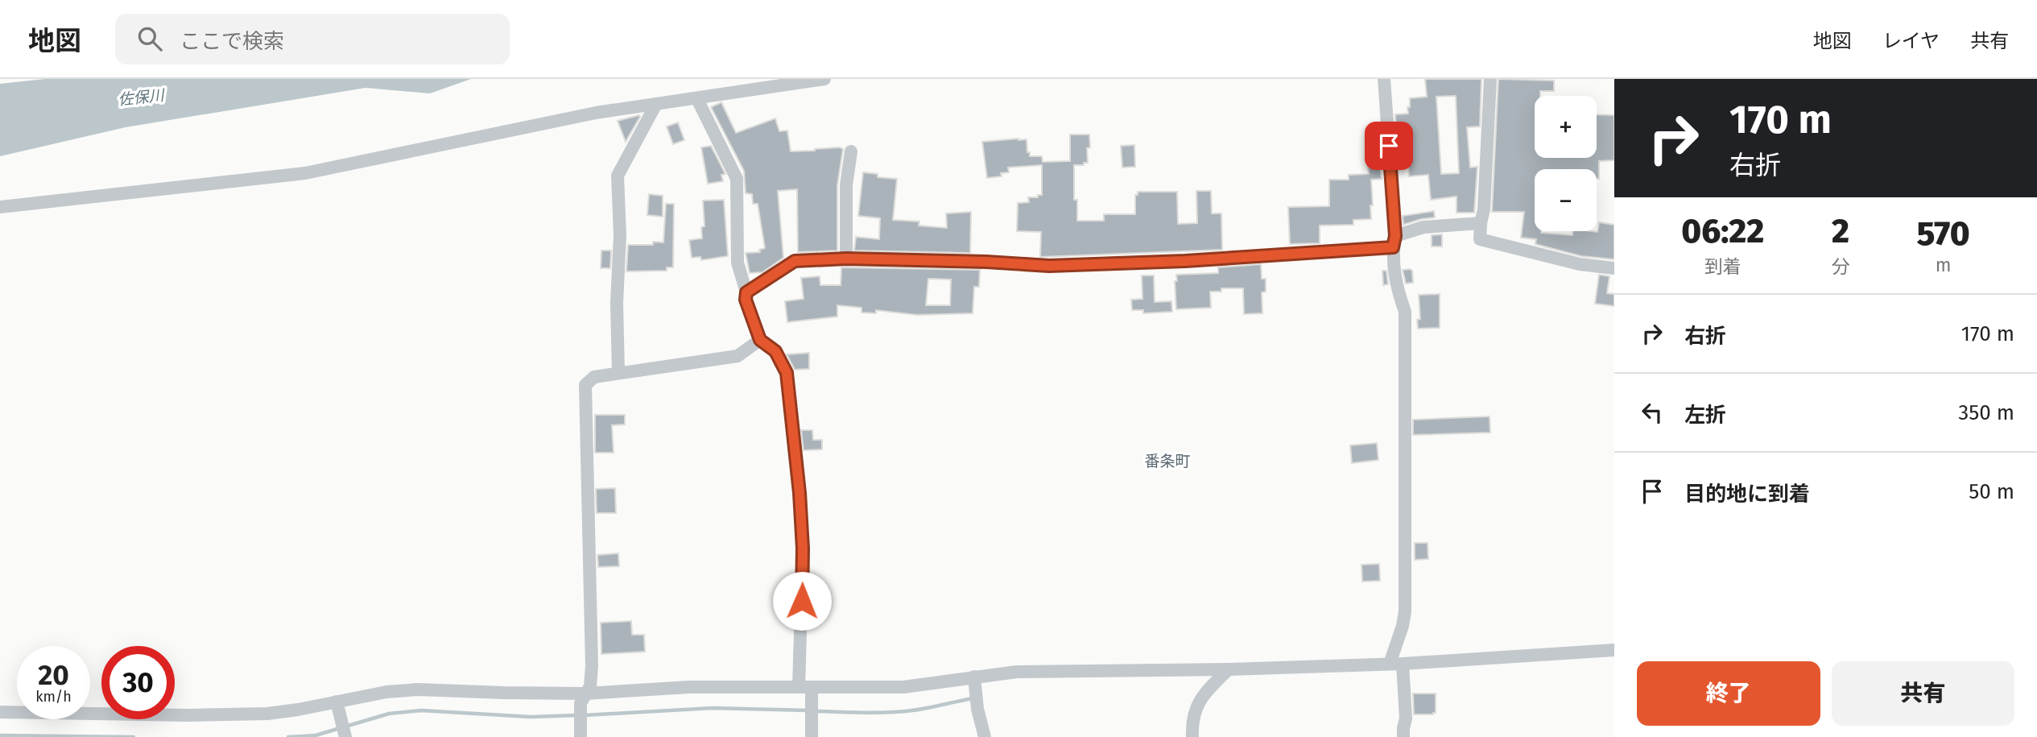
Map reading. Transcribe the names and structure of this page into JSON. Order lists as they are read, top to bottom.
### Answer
{
  "districts": ["番条町"],
  "water": ["佐保川"],
  "page": {
    "header": "地図",
    "search": "ここで検索",
    "nav": ["地図", "レイヤ", "共有"],
    "turn": ["170 m", "右折"],
    "map_buttons": ["+", "−"],
    "eta": [
      "06:22",
      "到着",
      "2",
      "分",
      "570",
      "m"
    ],
    "list": [
      {
        "name": "右折",
        "value": "170 m"
      },
      {
        "name": "左折",
        "value": "350 m"
      },
      {
        "name": "目的地に到着",
        "value": "50 m"
      }
    ],
    "speed": "20 km/h",
    "limit": "30",
    "buttons": ["終了", "共有"]
  }
}
